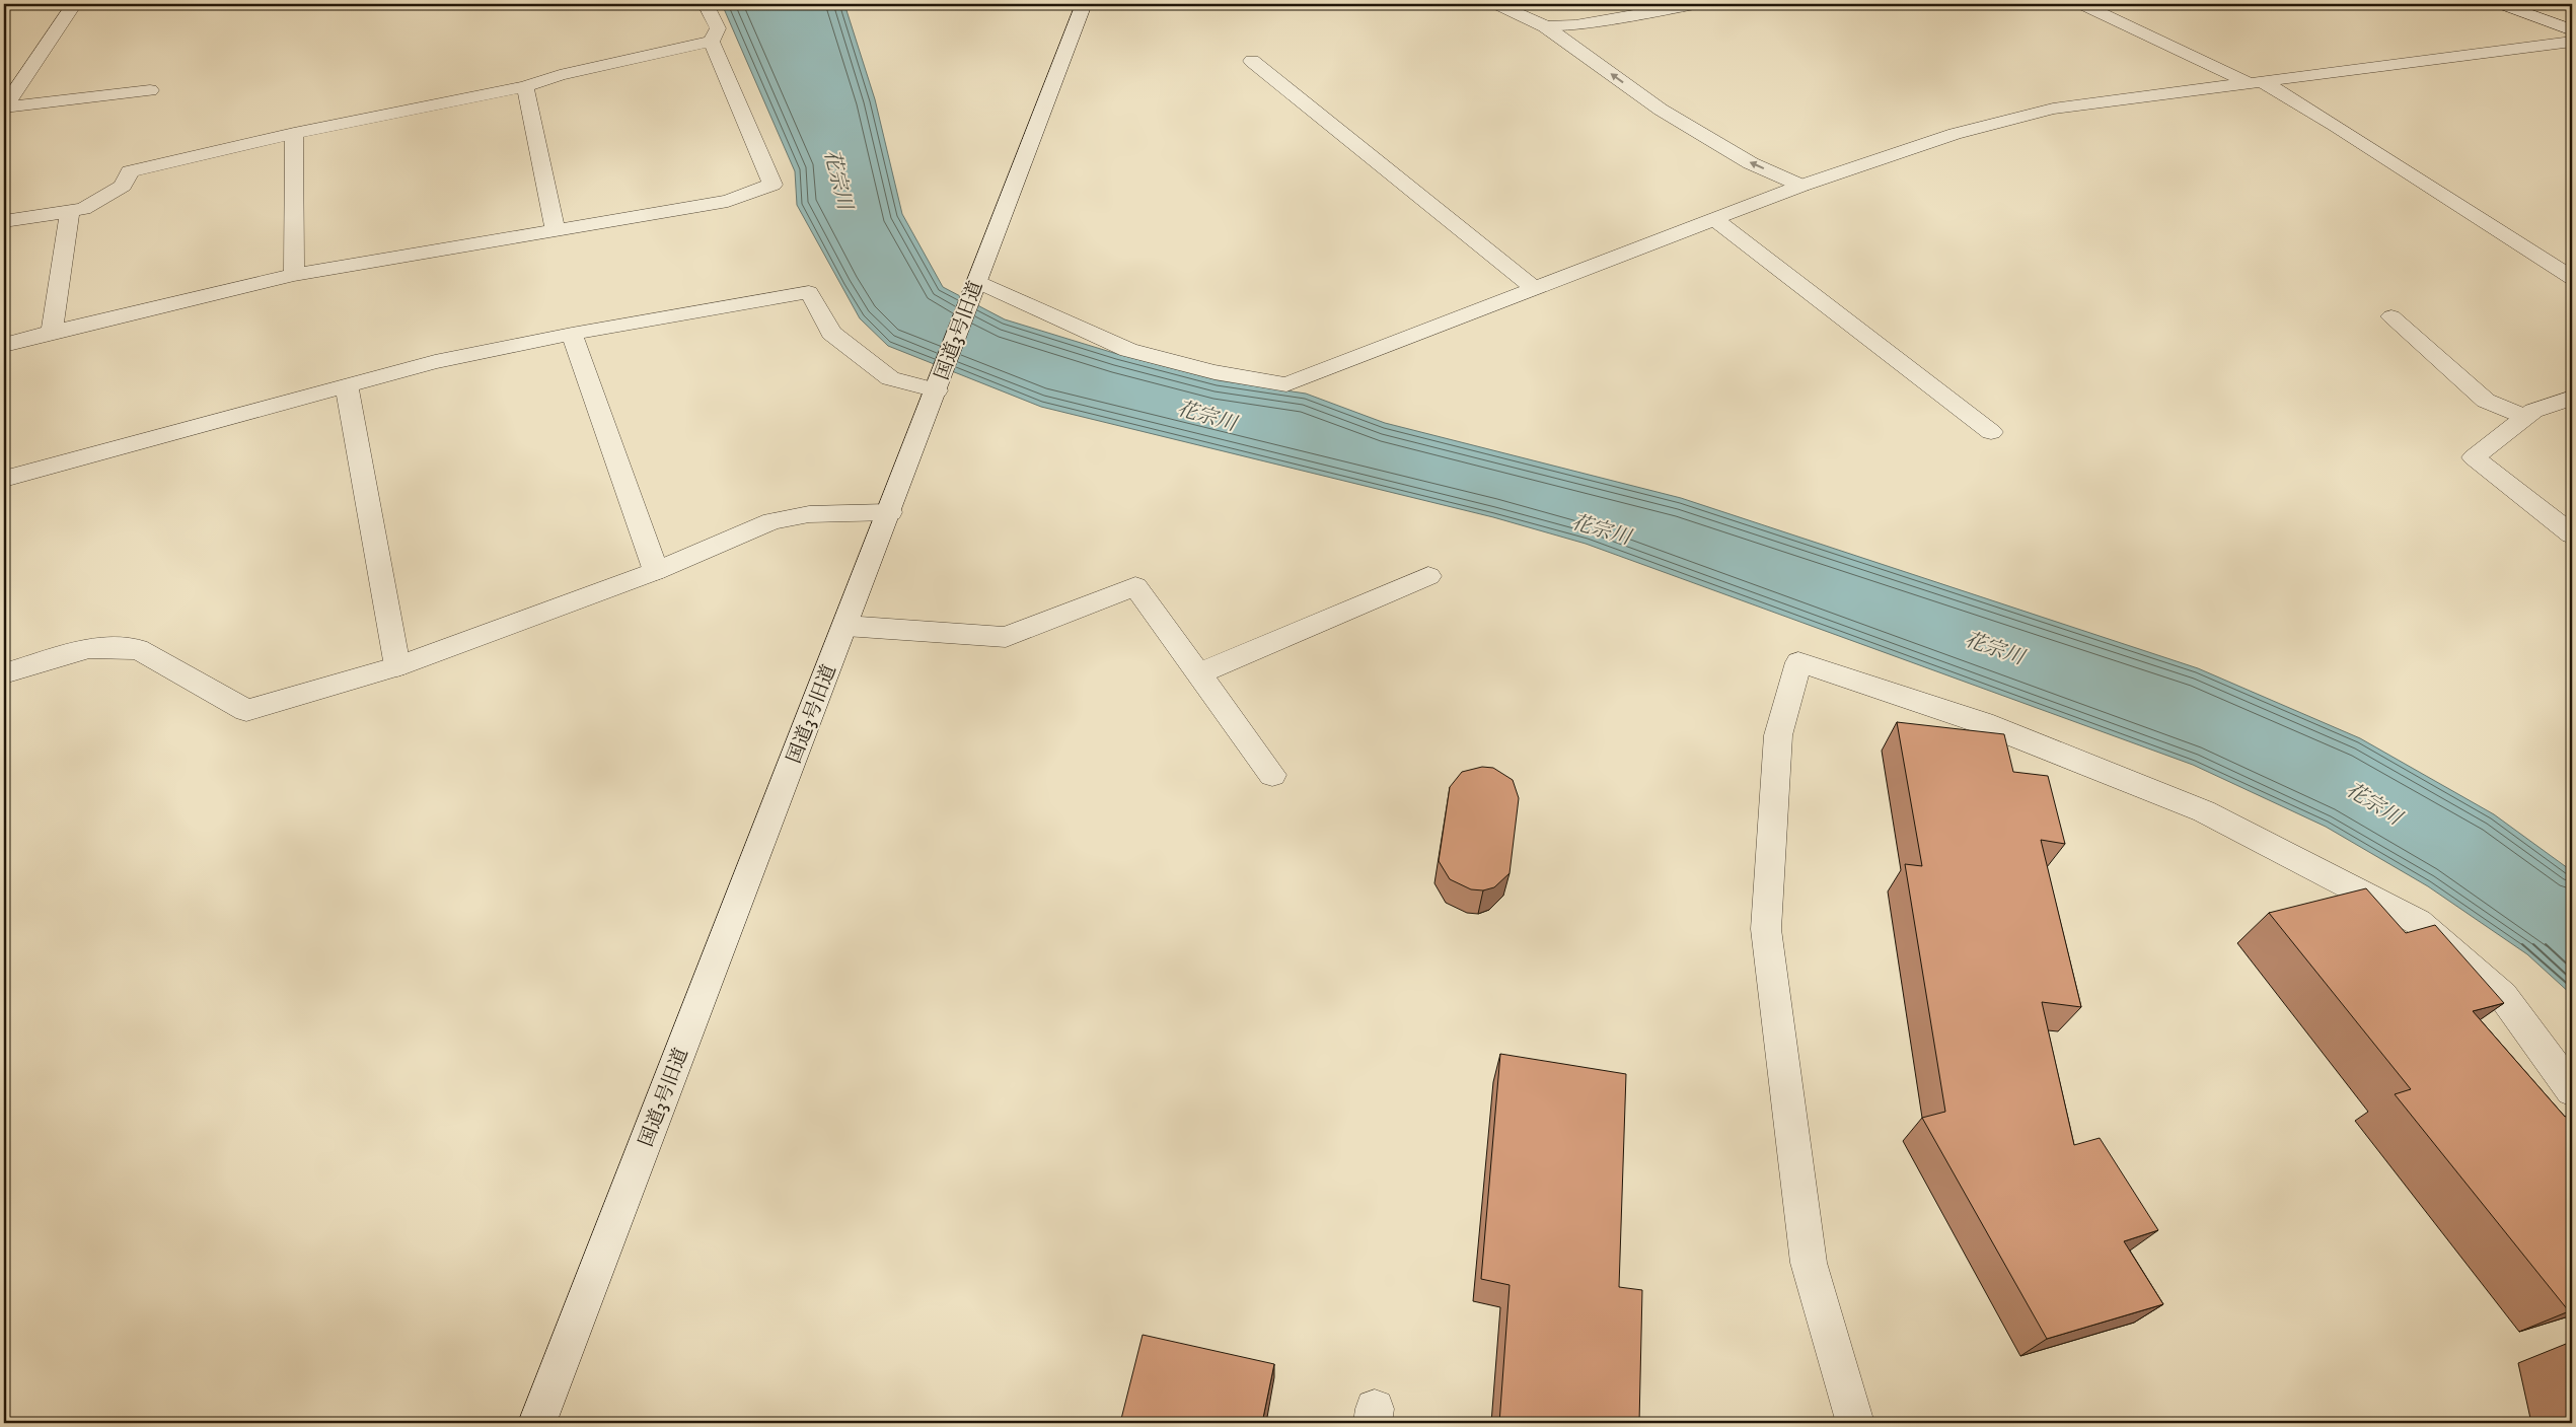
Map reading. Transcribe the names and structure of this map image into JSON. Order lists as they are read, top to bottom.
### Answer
{
  "streets": {
    "street": ["国道3号旧道"]
  },
  "water": ["花宗川"]
}
